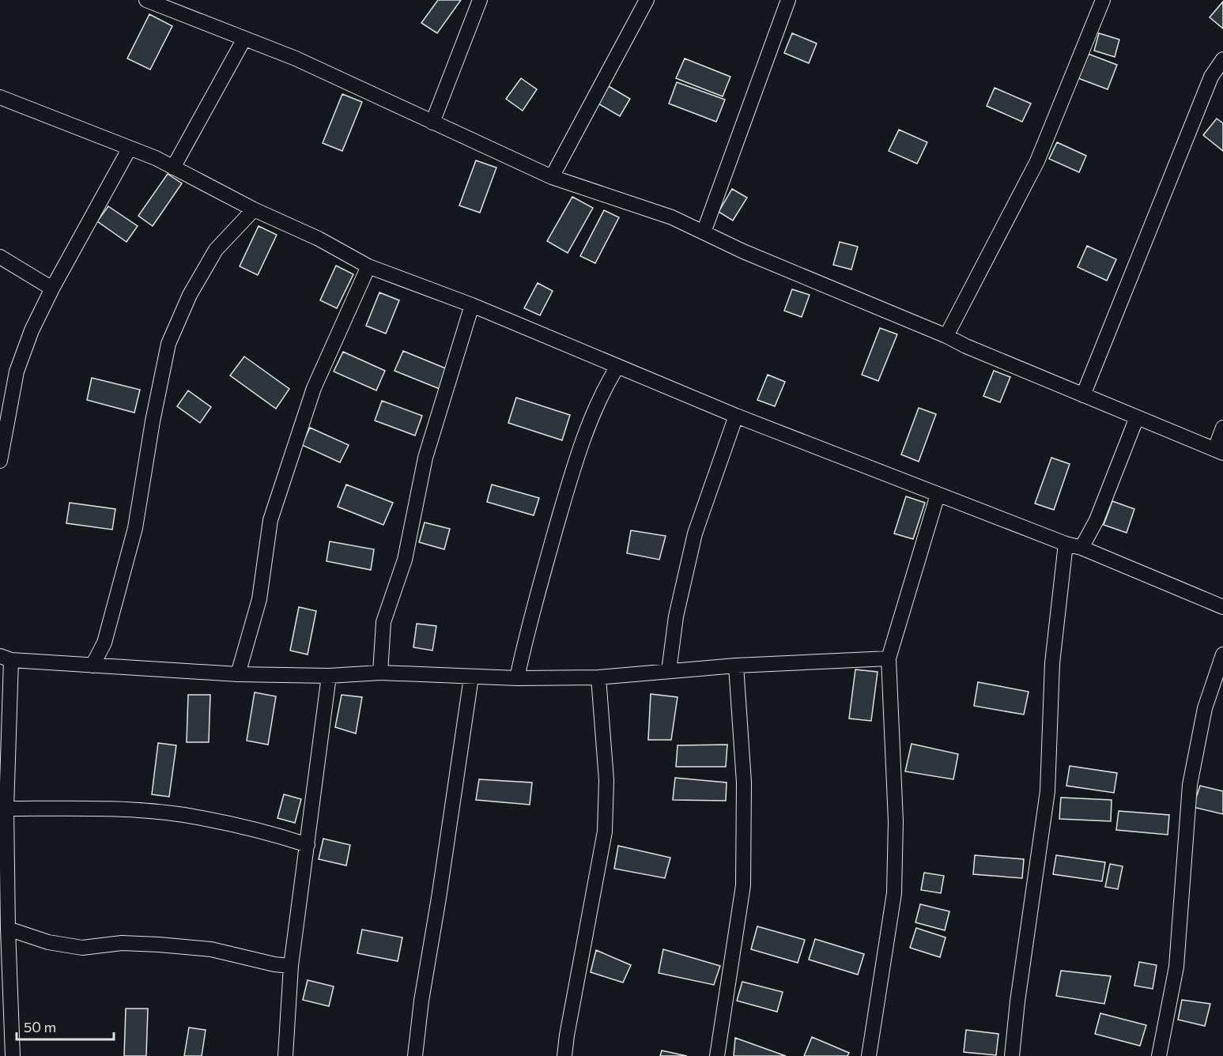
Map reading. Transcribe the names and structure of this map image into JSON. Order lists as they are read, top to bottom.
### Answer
{
  "scale_bar": "50 m"
}
